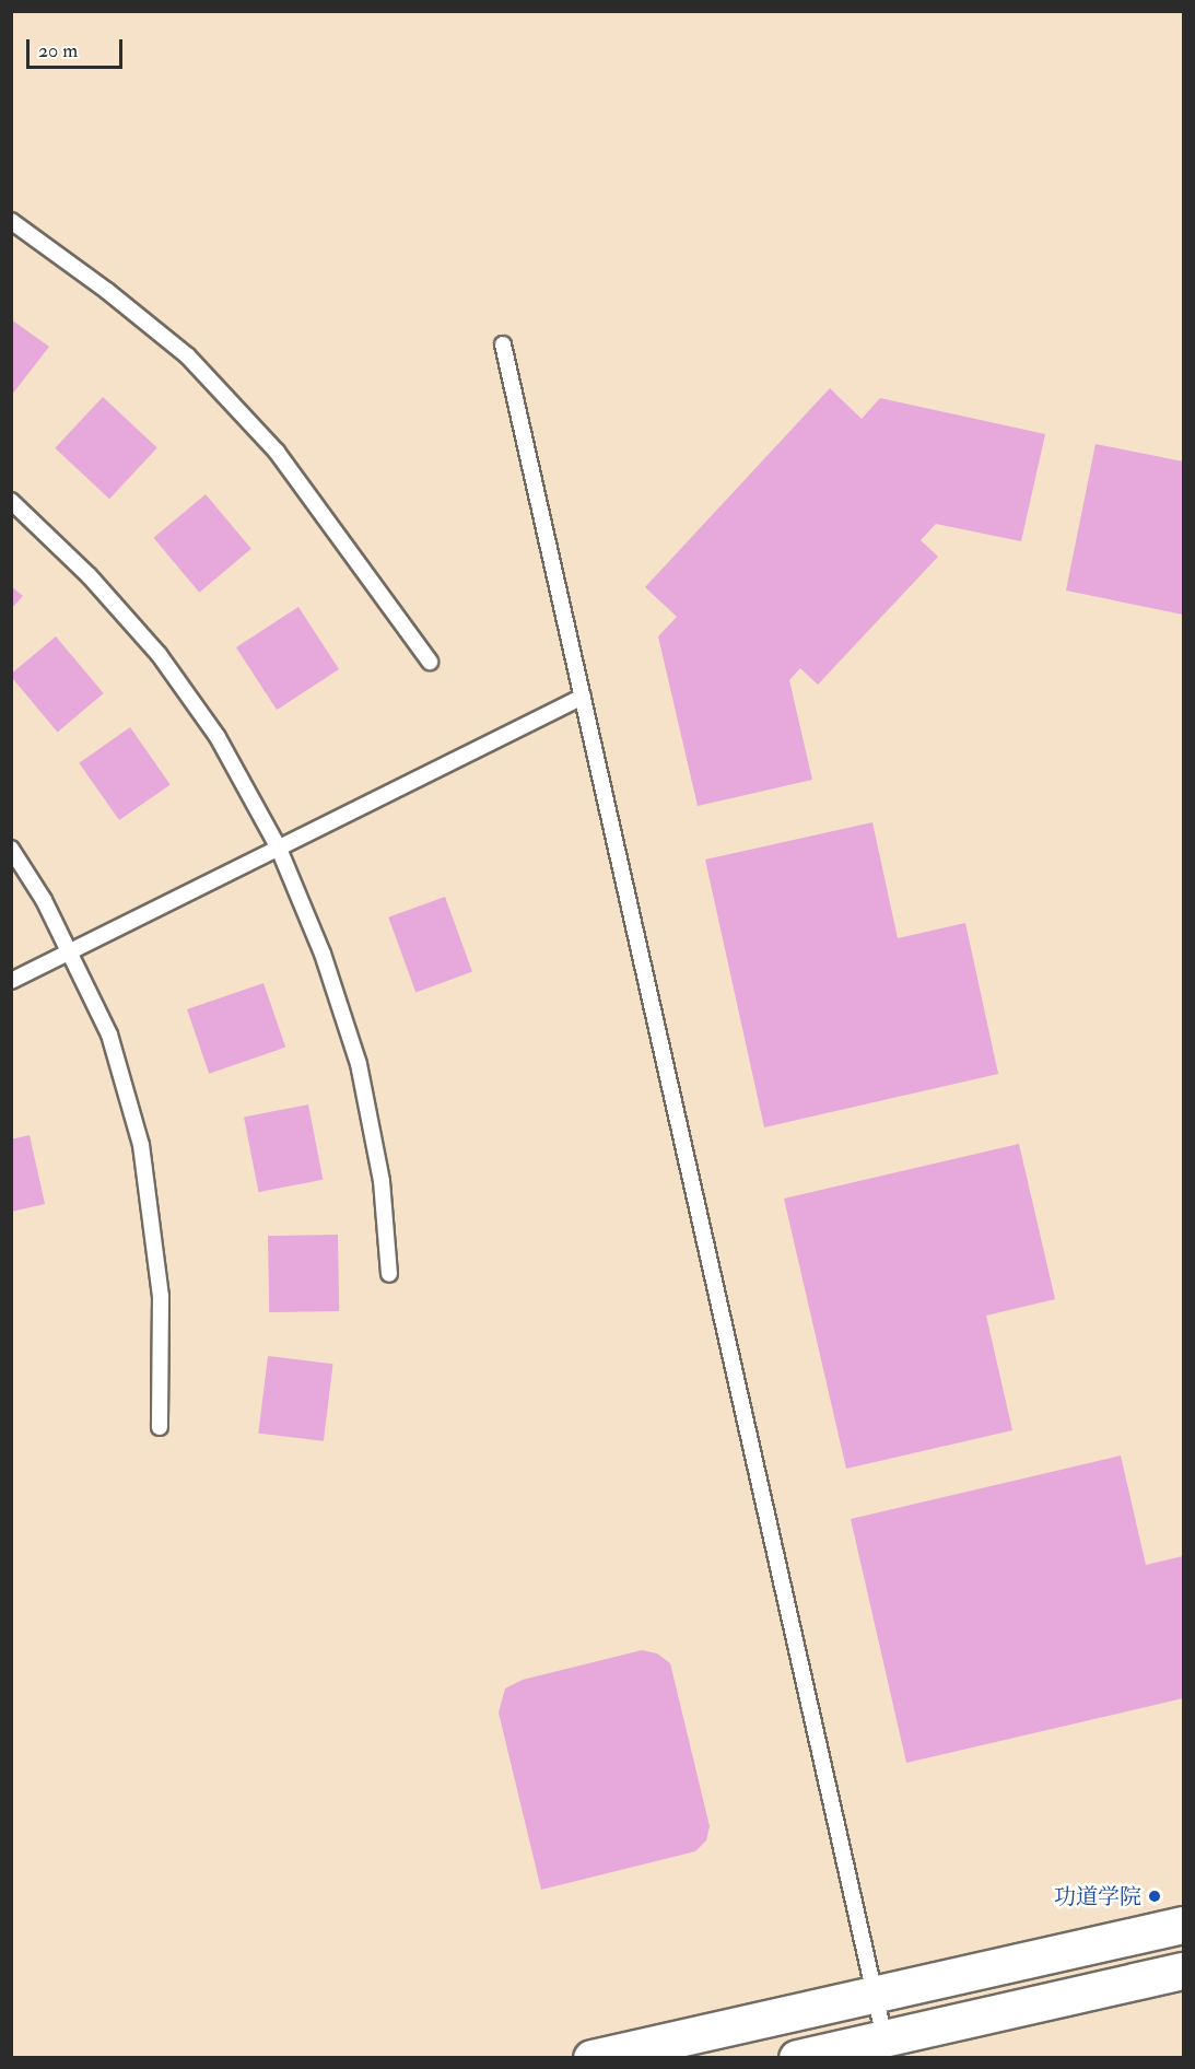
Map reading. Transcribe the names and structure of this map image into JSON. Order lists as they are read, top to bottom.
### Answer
{
  "places": ["功道学院"],
  "scale_bar": "20 m"
}
